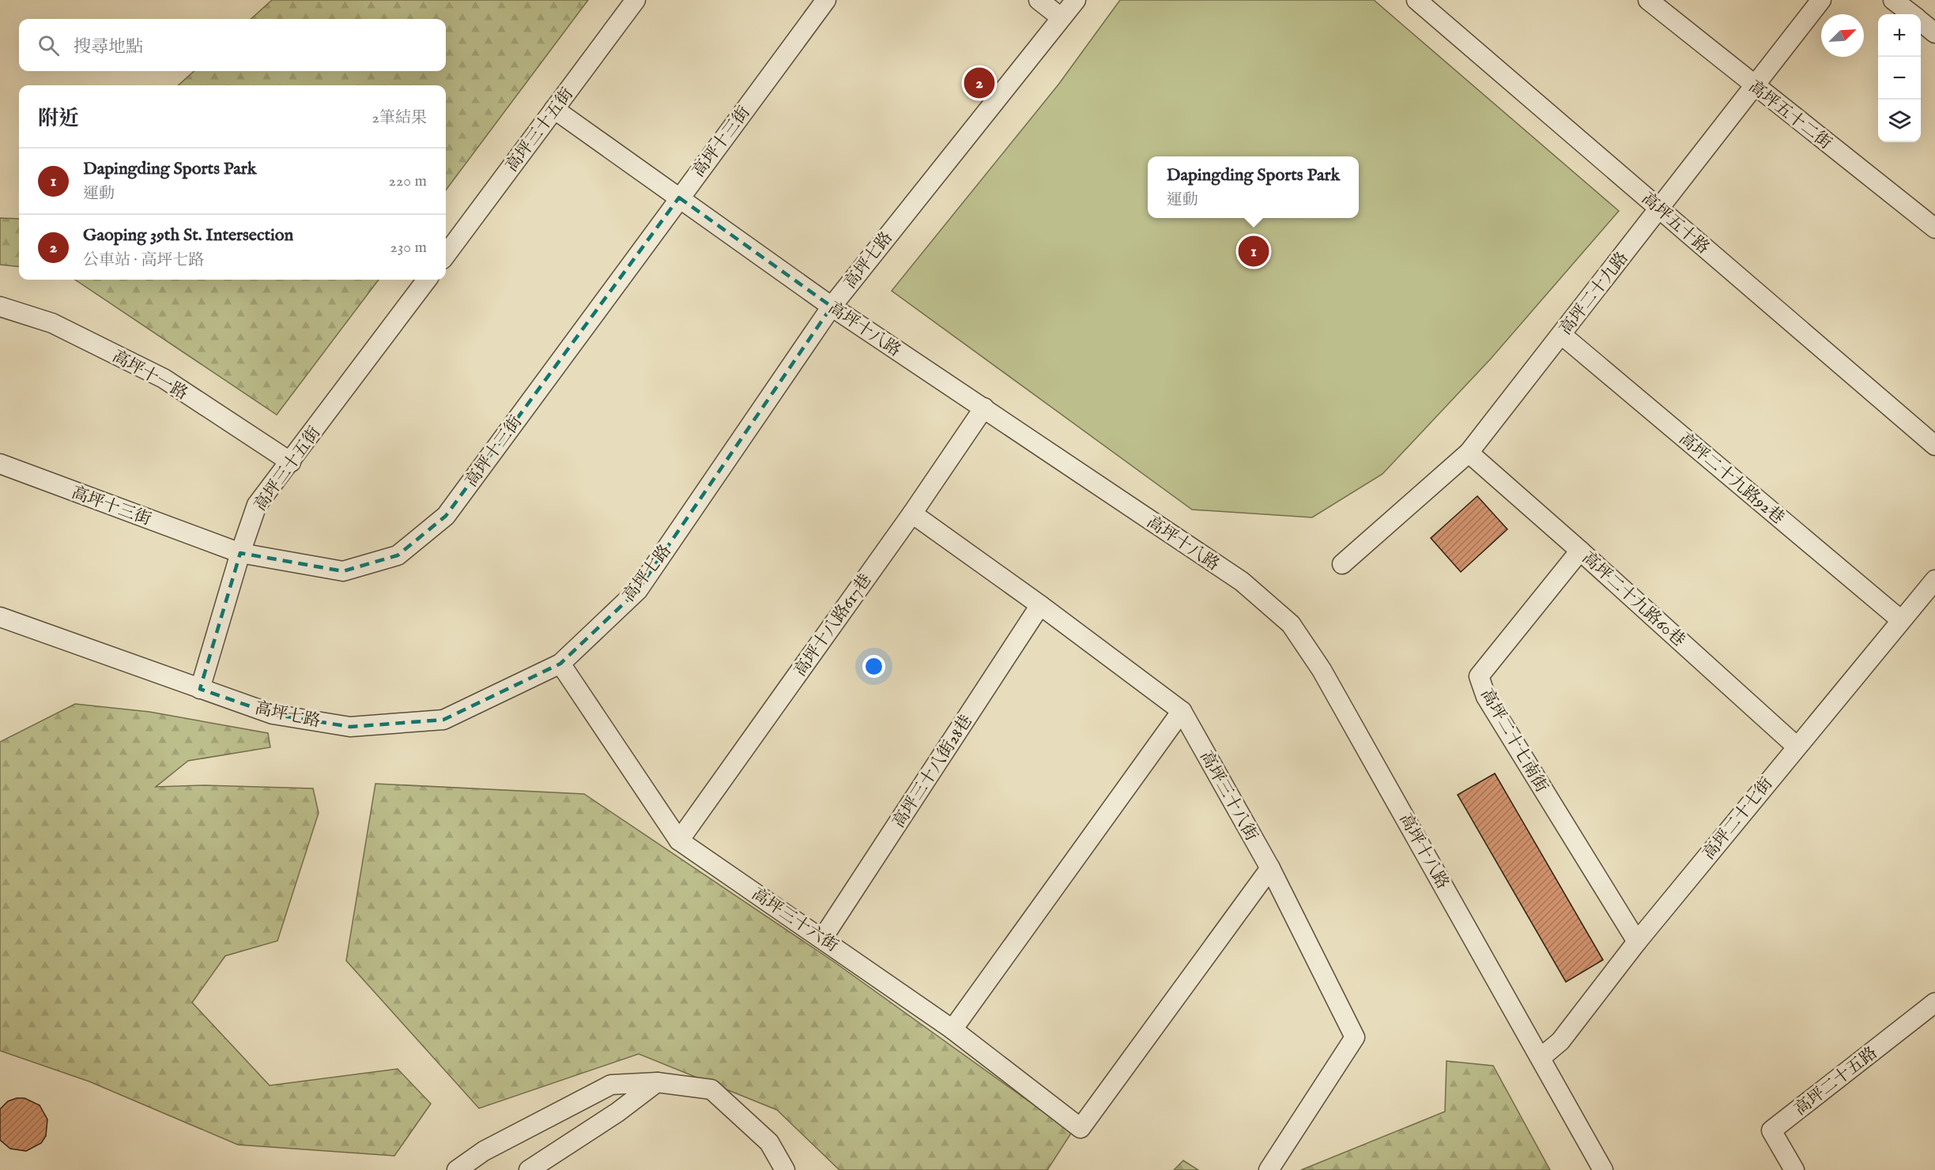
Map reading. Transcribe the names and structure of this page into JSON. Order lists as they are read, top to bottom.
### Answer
{
  "streets": {
    "street": [
      "高坪五十二街",
      "高坪三十五街",
      "高坪十三街",
      "高坪五十路",
      "高坪七路",
      "高坪二十九路",
      "高坪十八路",
      "高坪十一路",
      "高坪二十九路92巷",
      "高坪二十九路60巷",
      "高坪十八路617巷",
      "高坪二十七南街",
      "高坪三十八街28巷",
      "高坪三十八街",
      "高坪二十七街",
      "高坪三十六街",
      "高坪二十五路"
    ]
  },
  "crossings": [
    ["高坪五十二街", "高坪二十九路"],
    ["高坪三十五街", "高坪十三街"],
    ["高坪三十五街", "高坪七路"],
    ["高坪三十五街", "高坪十八路"],
    ["高坪三十五街", "高坪十一路"],
    ["高坪十三街", "高坪十八路"],
    ["高坪五十路", "高坪二十九路"],
    ["高坪七路", "高坪十八路"],
    ["高坪七路", "高坪三十六街"],
    ["高坪二十九路", "高坪二十九路92巷"],
    ["高坪二十九路", "高坪二十九路60巷"],
    ["高坪十八路", "高坪十八路617巷"],
    ["高坪十八路", "高坪二十七街"],
    ["高坪二十九路92巷", "高坪二十七街"],
    ["高坪二十九路60巷", "高坪二十七南街"],
    ["高坪二十九路60巷", "高坪二十七街"],
    ["高坪十八路617巷", "高坪三十八街"],
    ["高坪十八路617巷", "高坪三十六街"],
    ["高坪二十七南街", "高坪二十七街"],
    ["高坪三十八街28巷", "高坪三十八街"],
    ["高坪三十八街28巷", "高坪三十六街"],
    ["高坪三十八街", "高坪三十六街"]
  ],
  "north": "top right",
  "page": {
    "map_buttons": ["+", "−"],
    "search": "搜尋地點",
    "pins": ["2", "1"],
    "heading": ["附近", "2筆結果"],
    "list": [
      {
        "mark": "1",
        "name": "Dapingding Sports Park",
        "note": "運動",
        "value": "220 m"
      },
      {
        "mark": "2",
        "name": "Gaoping 39th St. Intersection",
        "note": "公車站 · 高坪七路",
        "value": "230 m"
      }
    ],
    "popup": ["Dapingding Sports Park", "運動"]
  }
}
